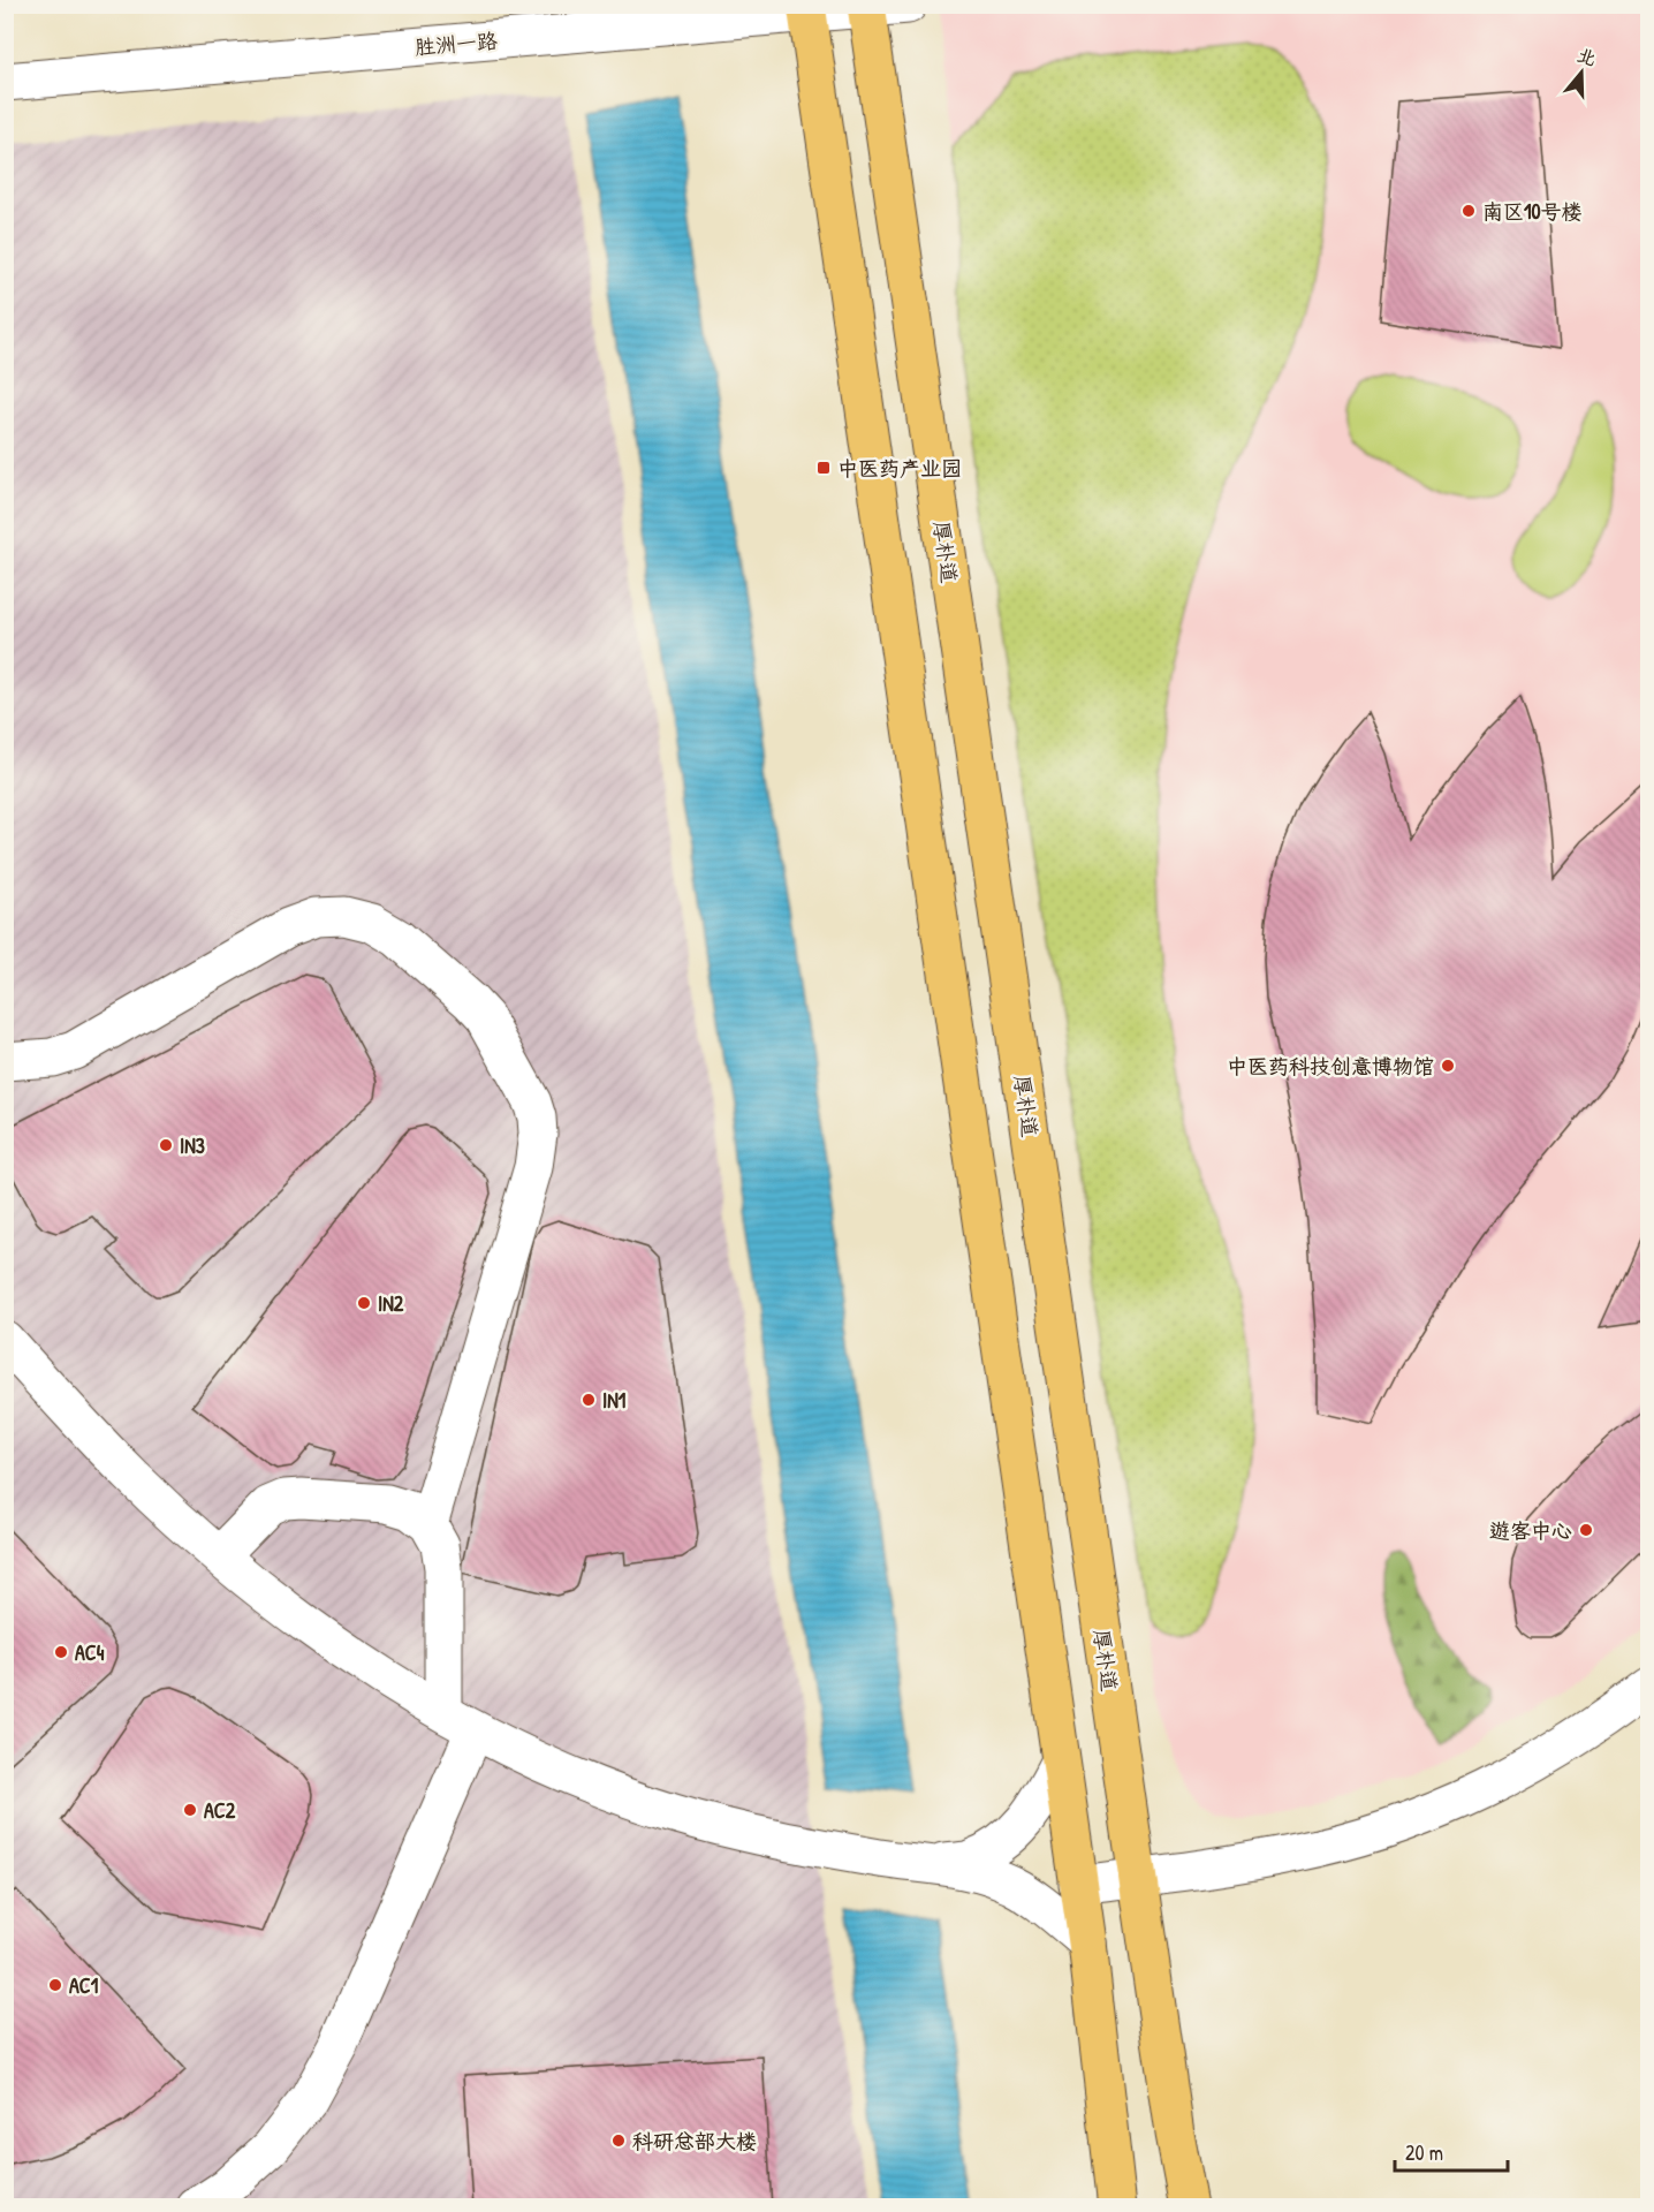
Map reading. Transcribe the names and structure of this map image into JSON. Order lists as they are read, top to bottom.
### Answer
{
  "streets": {
    "main road": ["厚朴道"],
    "street": ["胜洲一路"]
  },
  "crossings": [
    ["胜洲一路", "厚朴道"]
  ],
  "places": {
    "other": [
      "南区10号楼",
      "中医药科技创意博物馆",
      "IN3",
      "IN2",
      "IN1",
      "遊客中心",
      "AC4",
      "AC2",
      "AC1",
      "科研总部大楼"
    ],
    "transit": ["中医药产业园"]
  },
  "scale_bar": "20 m",
  "north": "top"
}
